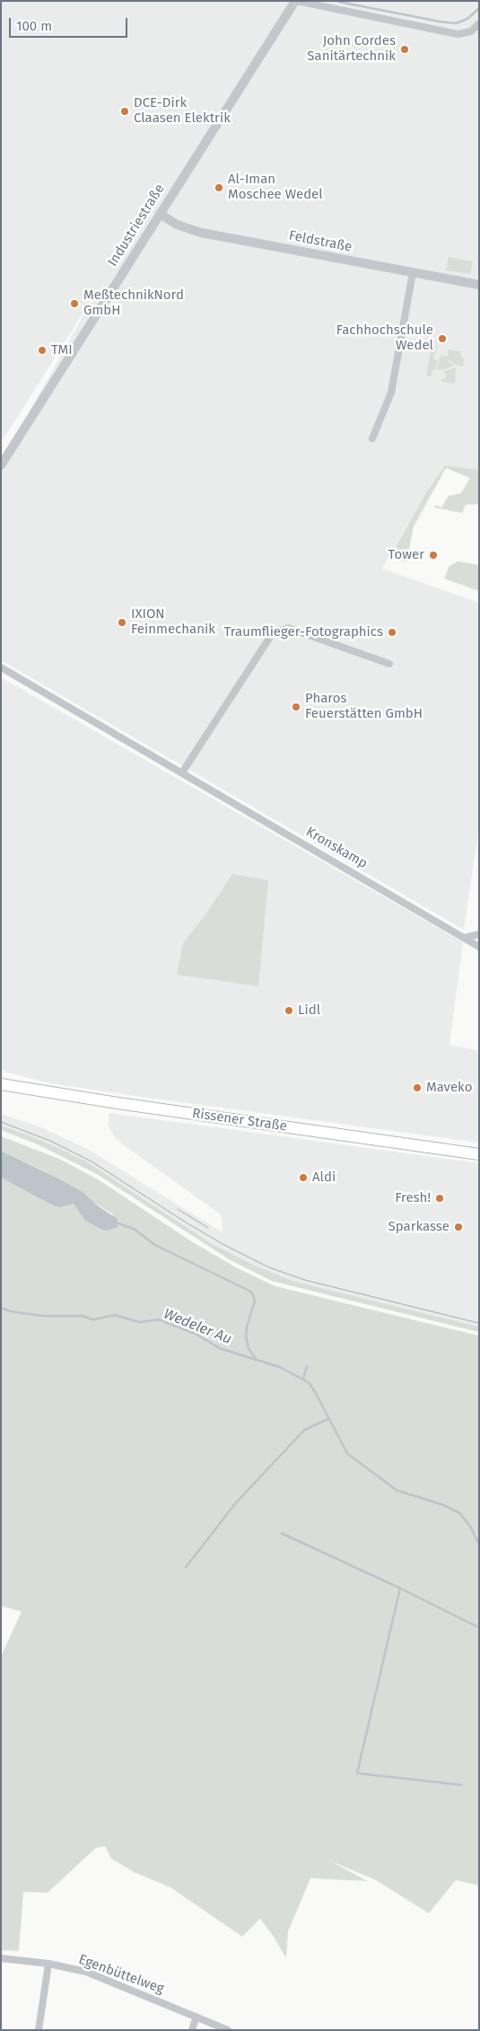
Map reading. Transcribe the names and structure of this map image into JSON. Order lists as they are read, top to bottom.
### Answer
{
  "streets": {
    "main road": ["Rissener Straße"],
    "street": [
      "Industriestraße",
      "Feldstraße",
      "Kronskamp",
      "Egenbüttelweg"
    ]
  },
  "crossings": [
    ["Industriestraße", "Feldstraße"]
  ],
  "water": ["Wedeler Au"],
  "places": [
    "John Cordes Sanitärtechnik",
    "DCE-Dirk Claasen Elektrik",
    "Al-Iman Moschee Wedel",
    "MeßtechnikNord GmbH",
    "Fachhochschule Wedel",
    "TMI",
    "Tower",
    "IXION Feinmechanik",
    "Traumflieger-Fotographics",
    "Pharos Feuerstätten GmbH",
    "Lidl",
    "Maveko",
    "Aldi",
    "Fresh!",
    "Sparkasse"
  ],
  "scale_bar": "100 m"
}
